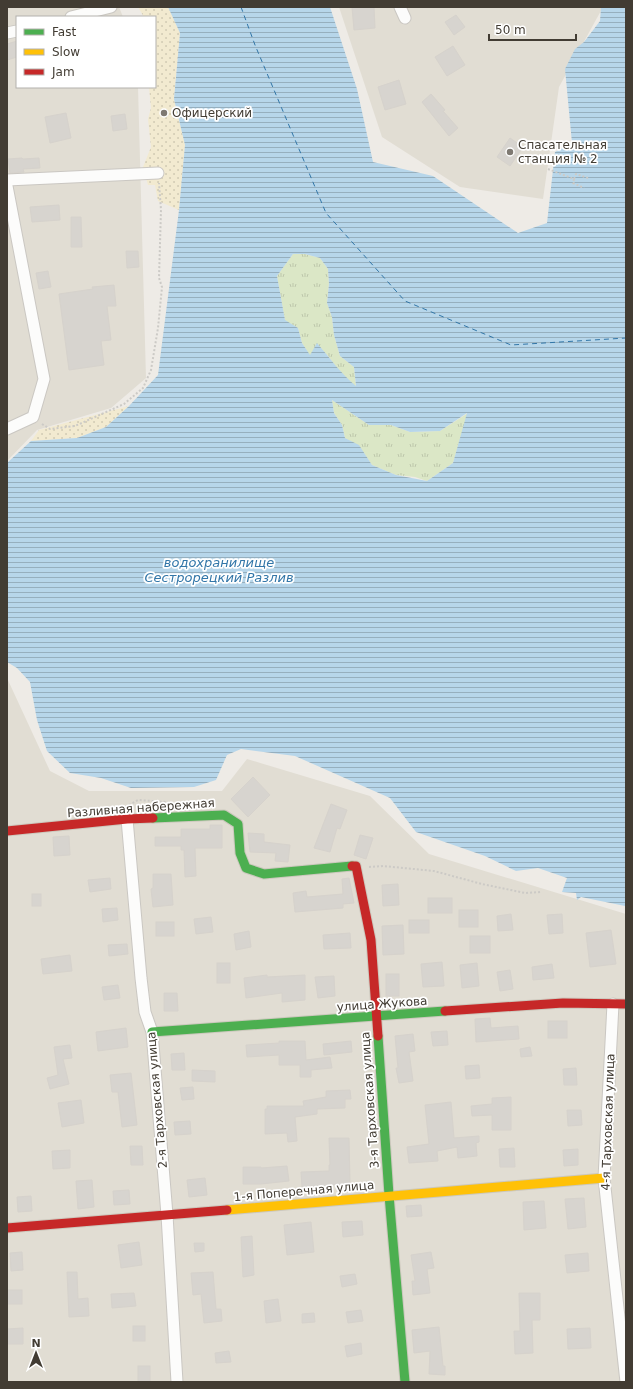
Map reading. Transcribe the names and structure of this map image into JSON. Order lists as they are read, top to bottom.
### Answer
{
  "streets": {
    "street": [
      "Разливная набережная",
      "улица Жукова",
      "2-я Тарховская улица",
      "3-я Тарховская улица",
      "4-я Тарховская улица",
      "1-я Поперечная улица"
    ]
  },
  "crossings": [
    ["Разливная набережная", "2-я Тарховская улица"],
    ["Разливная набережная", "3-я Тарховская улица"],
    ["улица Жукова", "2-я Тарховская улица"],
    ["улица Жукова", "3-я Тарховская улица"],
    ["улица Жукова", "4-я Тарховская улица"],
    ["2-я Тарховская улица", "1-я Поперечная улица"],
    ["3-я Тарховская улица", "1-я Поперечная улица"],
    ["4-я Тарховская улица", "1-я Поперечная улица"]
  ],
  "water": ["водохранилище Сестрорецкий Разлив"],
  "places": ["Офицерский", "Спасательная станция № 2"],
  "legend": ["Fast", "Slow", "Jam"],
  "scale_bar": "50 m",
  "north": "top"
}
